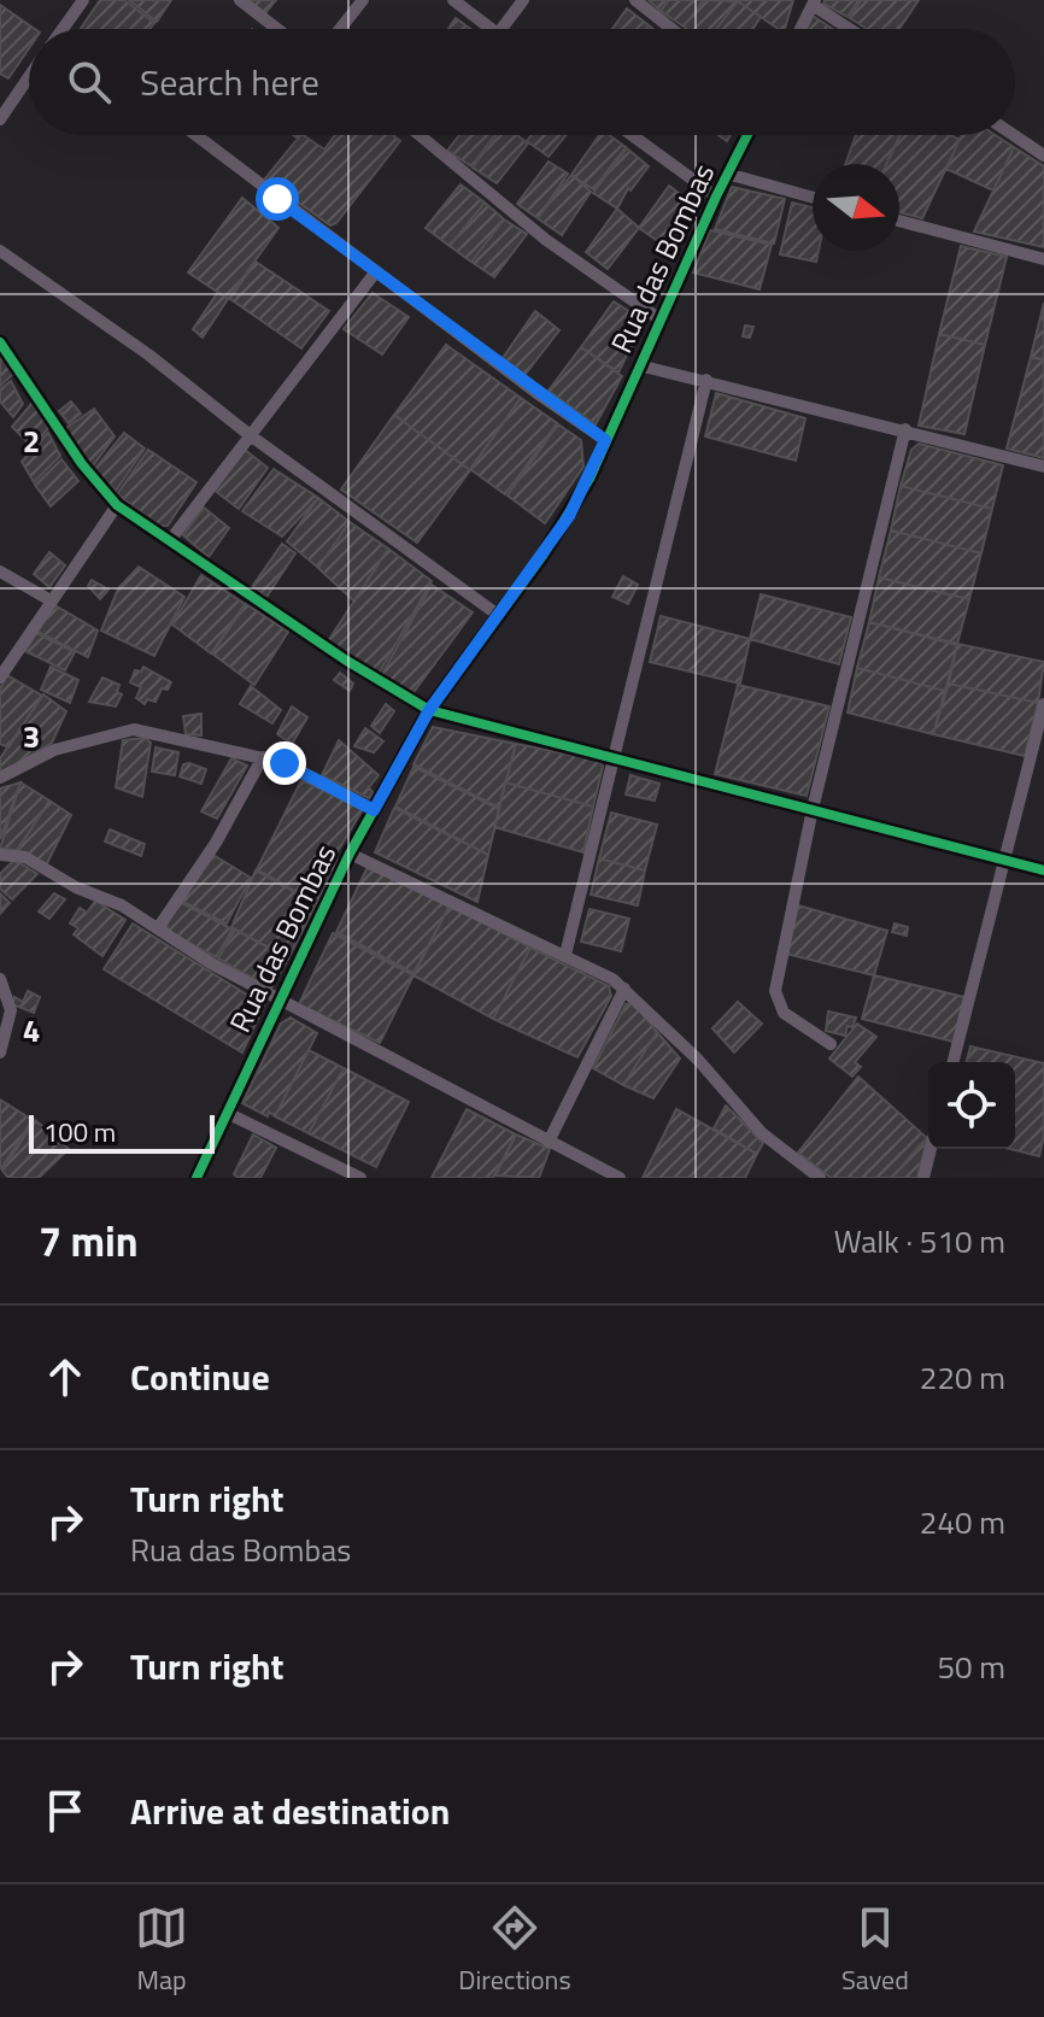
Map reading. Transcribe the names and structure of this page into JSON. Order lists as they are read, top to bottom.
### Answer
{
  "streets": {
    "street": ["Rua das Bombas"]
  },
  "scale_bar": "100 m",
  "north": "right",
  "page": {
    "search": "Search here",
    "scale": "100 m",
    "heading": ["7 min", "Walk · 510 m"],
    "list": [
      ["Continue", "220 m"],
      ["Turn right", "Rua das Bombas", "240 m"],
      ["Turn right", "50 m"],
      "Arrive at destination"
    ],
    "nav": ["Map", "Directions", "Saved"]
  },
  "grid": {
    "rows": ["2", "3", "4"]
  }
}
